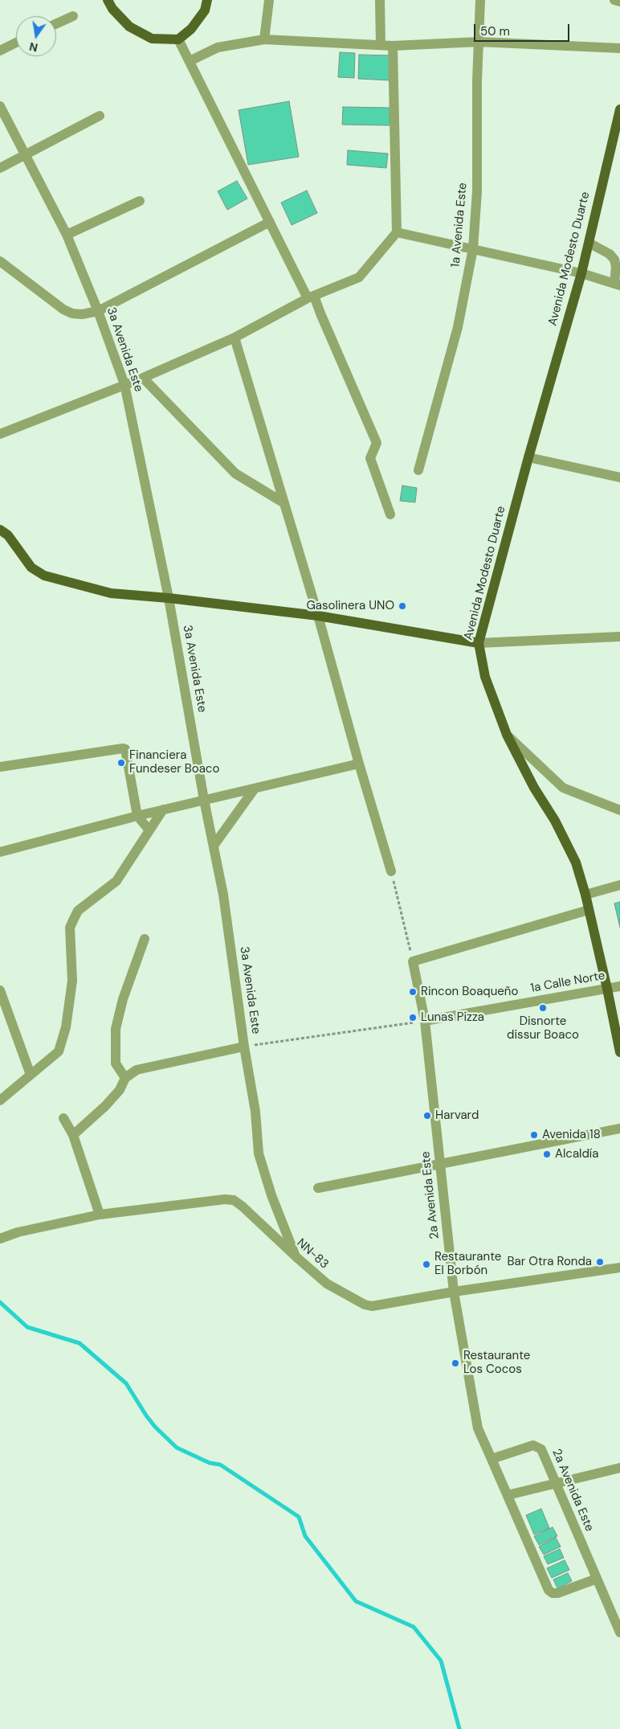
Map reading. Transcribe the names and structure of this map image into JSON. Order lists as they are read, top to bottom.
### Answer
{
  "streets": {
    "main road": ["Avenida Modesto Duarte"],
    "street": [
      "1a Avenida Este",
      "3a Avenida Este",
      "1a Calle Norte",
      "2a Avenida Este",
      "NN-83"
    ]
  },
  "crossings": [
    ["Avenida Modesto Duarte", "1a Calle Norte"],
    ["3a Avenida Este", "NN-83"],
    ["1a Calle Norte", "2a Avenida Este"],
    ["2a Avenida Este", "NN-83"]
  ],
  "places": [
    "Gasolinera UNO",
    "Financiera Fundeser Boaco",
    "Rincon Boaqueño",
    "Disnorte dissur Boaco",
    "Lunas Pizza",
    "Harvard",
    "Avenida 18",
    "Alcaldía",
    "Bar Otra Ronda",
    "Restaurante El Borbón",
    "Restaurante Los Cocos"
  ],
  "scale_bar": "50 m",
  "north": "bottom"
}
